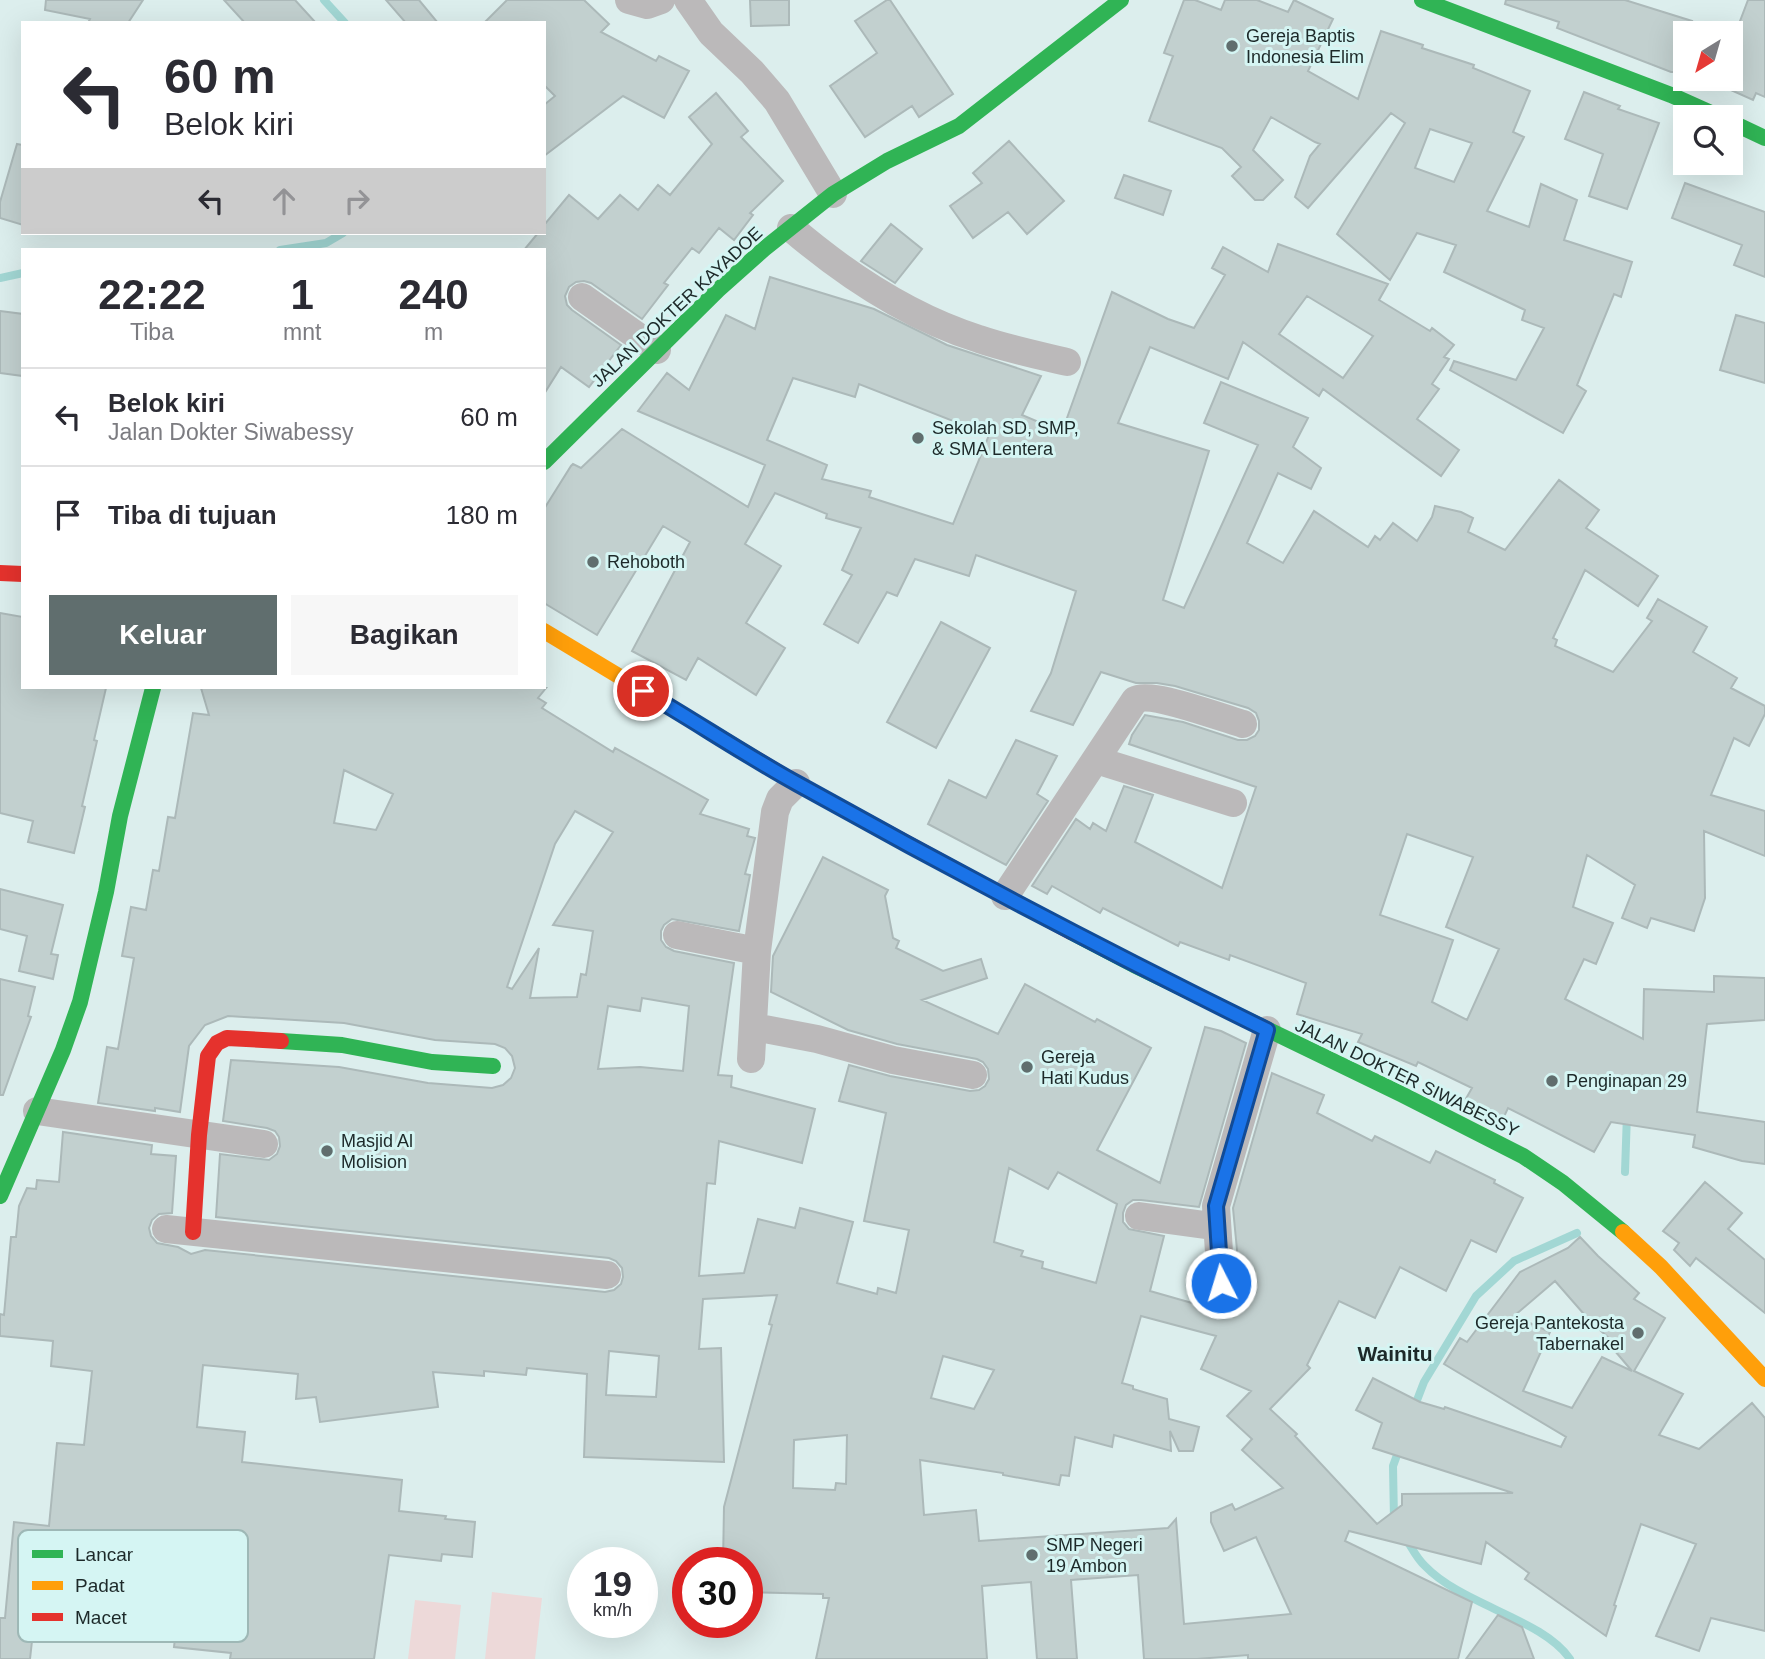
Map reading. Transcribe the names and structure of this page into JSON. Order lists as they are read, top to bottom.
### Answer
{
  "streets": {
    "main road": ["JALAN DOKTER KAYADOE", "JALAN DOKTER SIWABESSY"]
  },
  "districts": ["Wainitu"],
  "places": [
    "Gereja Baptis Indonesia Elim",
    "Sekolah SD, SMP, & SMA Lentera",
    "Rehoboth",
    "Gereja Hati Kudus",
    "Penginapan 29",
    "Masjid Al Molision",
    "Gereja Pantekosta Tabernakel",
    "SMP Negeri 19 Ambon"
  ],
  "legend": ["Lancar", "Padat", "Macet"],
  "north": "bottom left",
  "page": {
    "turn": ["60 m", "Belok kiri"],
    "eta": [
      "22:22",
      "Tiba",
      "1",
      "mnt",
      "240",
      "m"
    ],
    "list": [
      {
        "name": "Belok kiri",
        "note": "Jalan Dokter Siwabessy",
        "value": "60 m"
      },
      {
        "name": "Tiba di tujuan",
        "value": "180 m"
      }
    ],
    "buttons": ["Keluar", "Bagikan"],
    "speed": "19 km/h",
    "limit": "30"
  }
}
